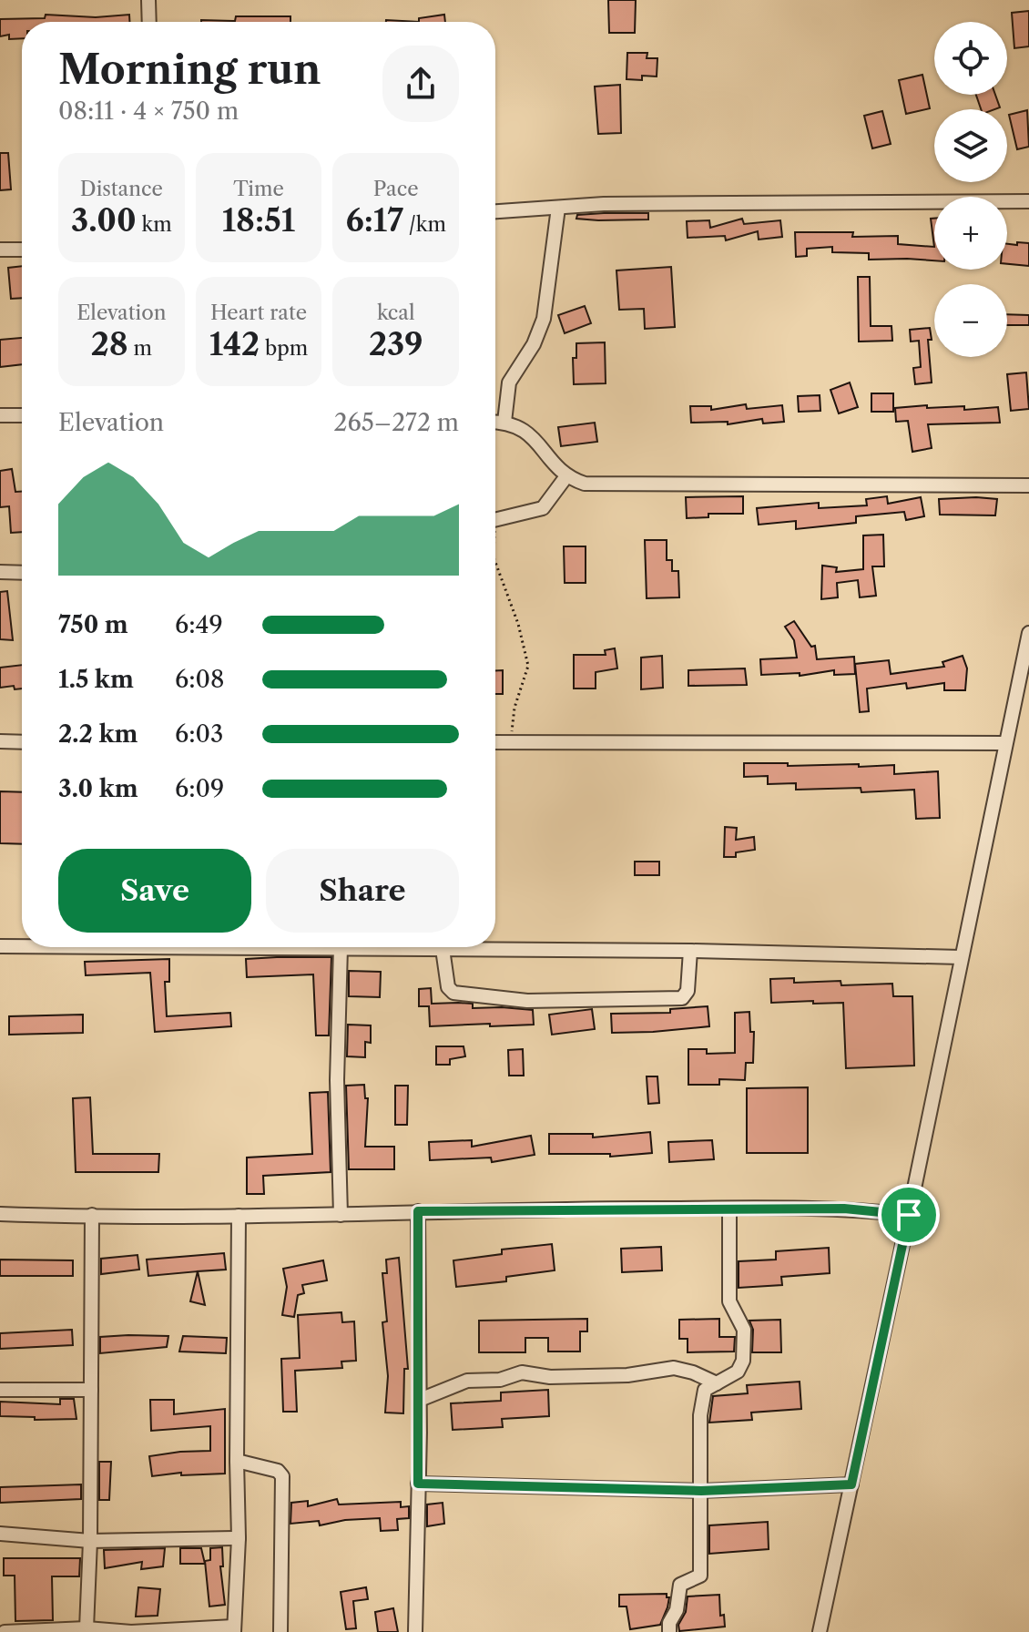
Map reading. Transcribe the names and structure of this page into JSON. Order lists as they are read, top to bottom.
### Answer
{
  "page": {
    "map_buttons": ["+", "−"],
    "heading": ["Morning run", "08:11 · 4 × 750 m"],
    "stats": [
      ["Distance", "3.00 km"],
      ["Time", "18:51"],
      ["Pace", "6:17 /km"],
      ["Elevation", "28 m"],
      ["Heart rate", "142 bpm"],
      ["kcal", "239"]
    ],
    "chart": ["Elevation", "265–272 m"],
    "list": [
      {
        "name": "750 m",
        "note": "6:49"
      },
      {
        "name": "1.5 km",
        "note": "6:08"
      },
      {
        "name": "2.2 km",
        "note": "6:03"
      },
      {
        "name": "3.0 km",
        "note": "6:09"
      }
    ],
    "buttons": ["Save", "Share"]
  }
}
